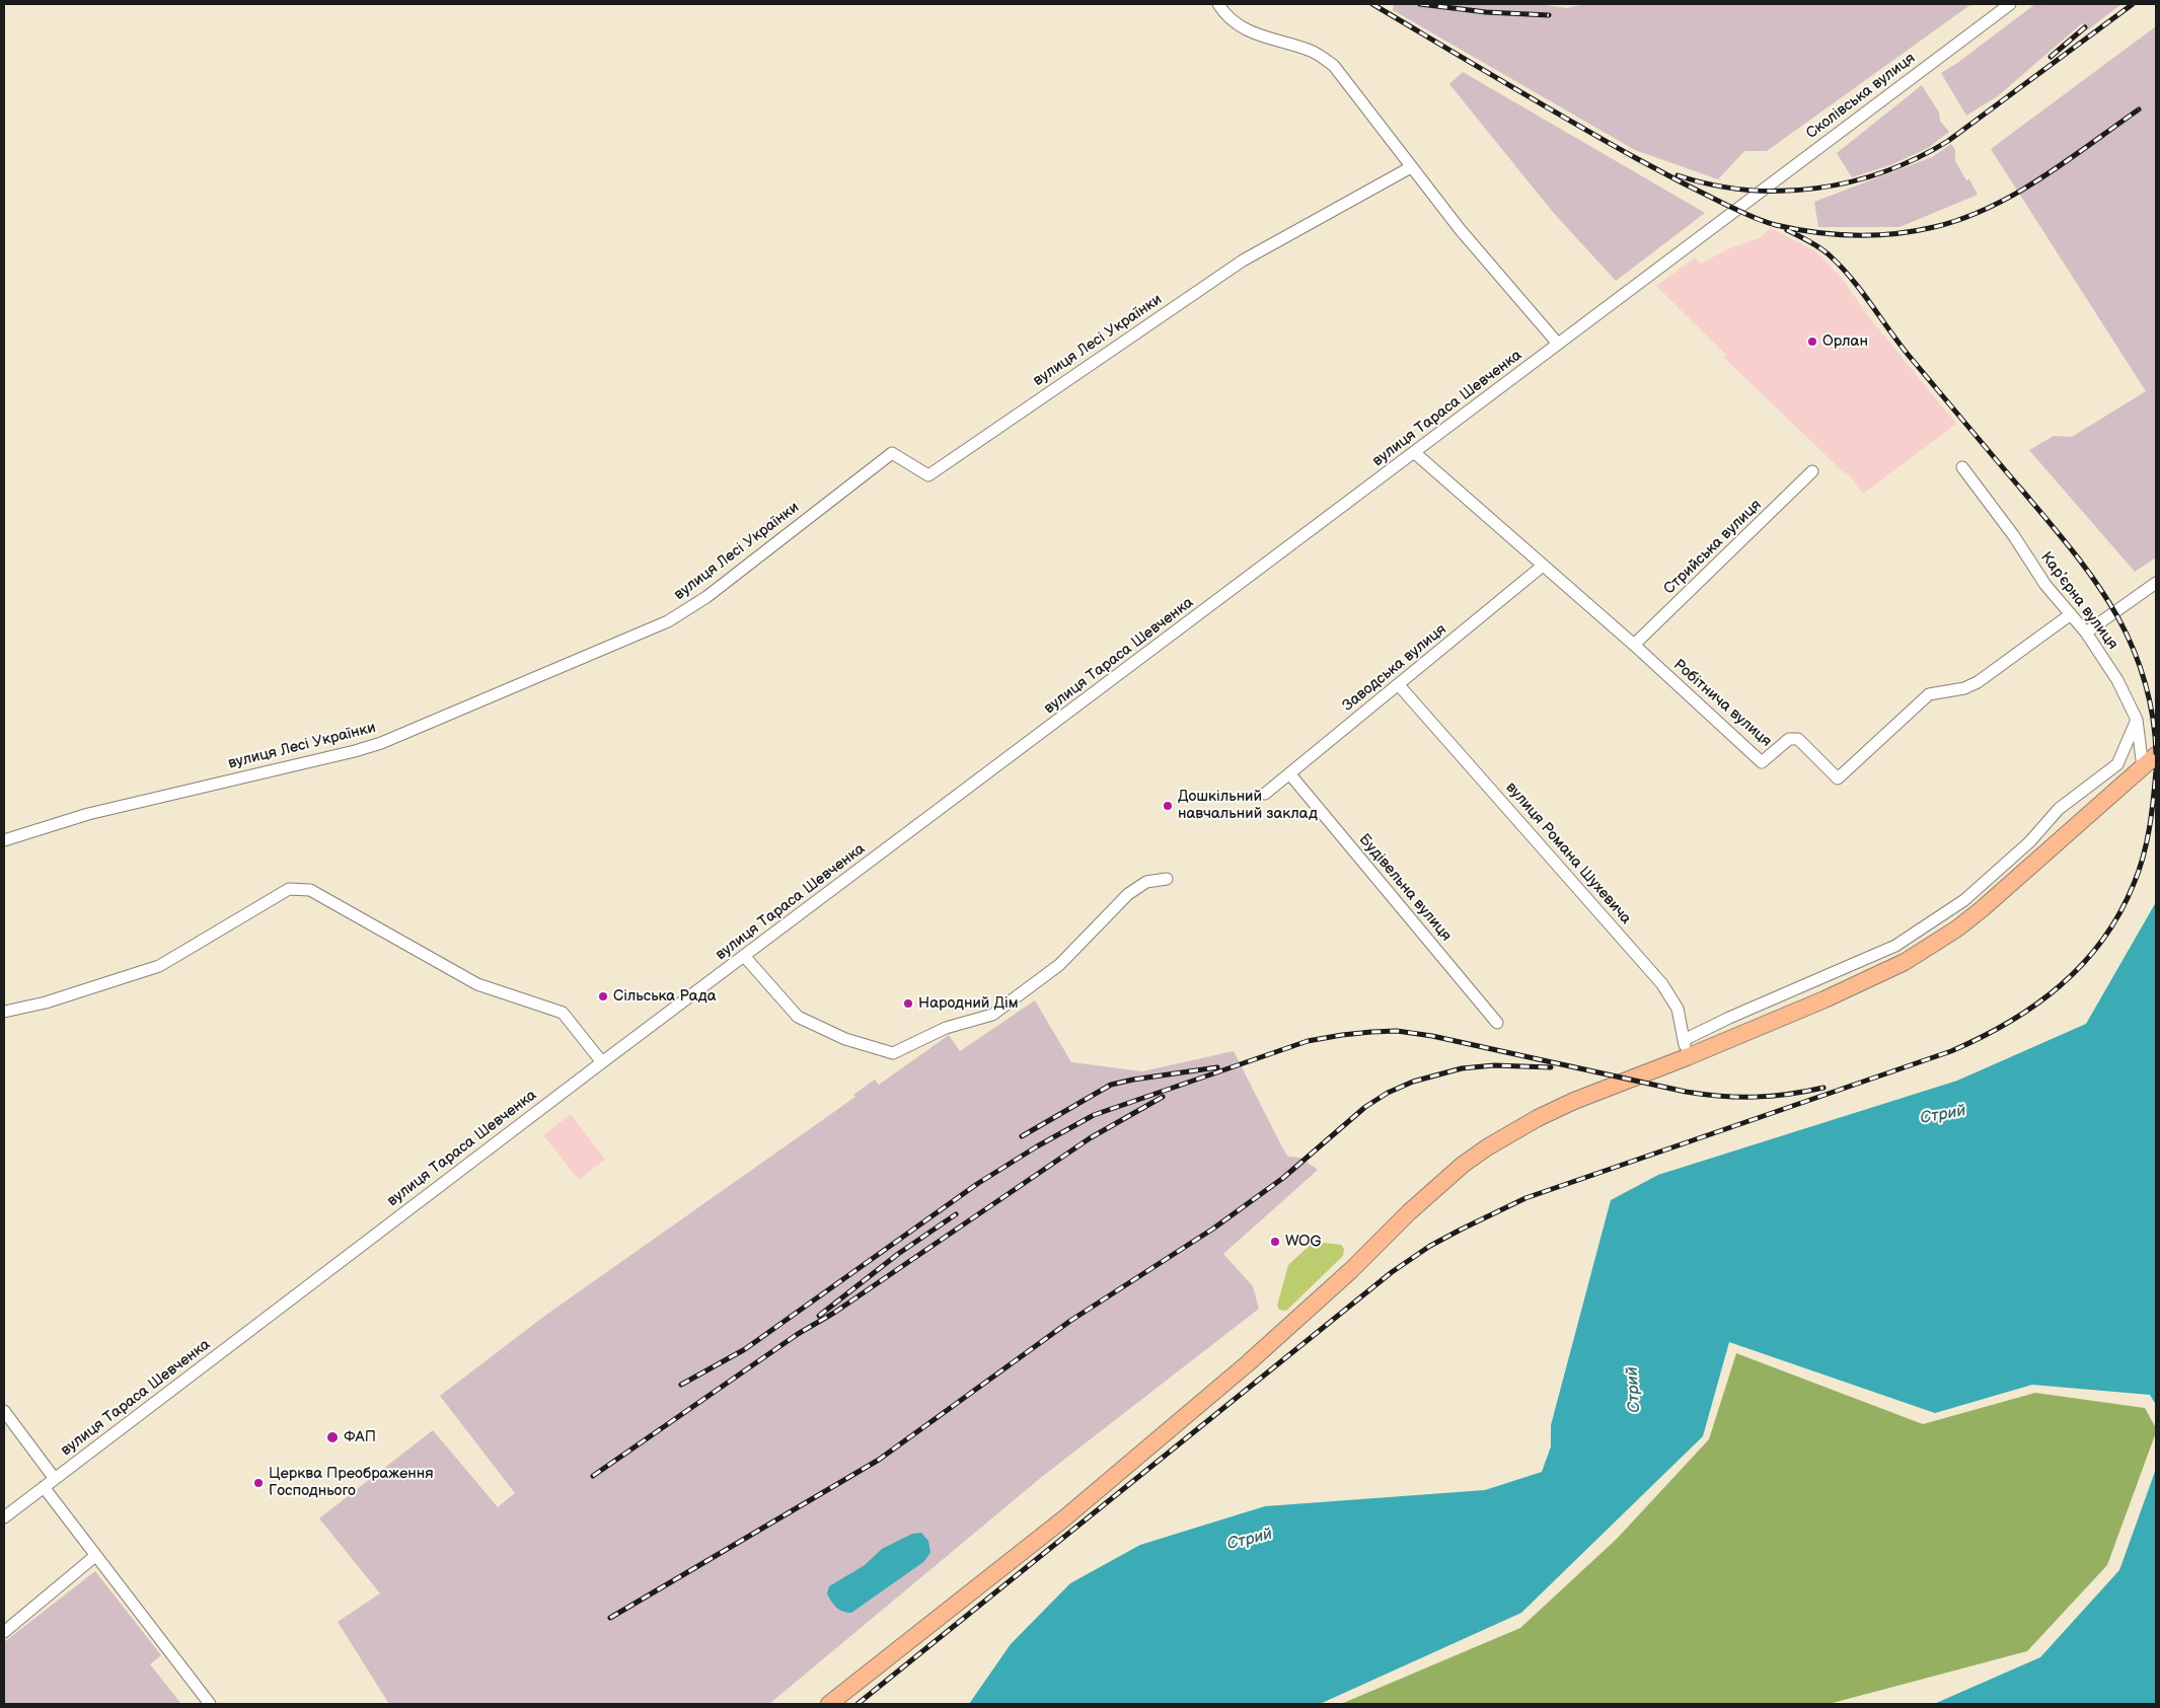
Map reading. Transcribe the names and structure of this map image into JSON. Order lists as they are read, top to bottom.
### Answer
{
  "streets": {
    "street": [
      "Сколівська вулиця",
      "вулиця Лесі Українки",
      "вулиця Тараса Шевченка",
      "Стрийська вулиця",
      "Карʼєрна вулиця",
      "Заводська вулиця",
      "Робітнича вулиця",
      "вулиця Романа Шухевича",
      "Будівельна вулиця"
    ]
  },
  "crossings": [
    ["Сколівська вулиця", "вулиця Тараса Шевченка"],
    ["вулиця Тараса Шевченка", "Робітнича вулиця"],
    ["Стрийська вулиця", "Робітнича вулиця"],
    ["Карʼєрна вулиця", "Робітнича вулиця"],
    ["Заводська вулиця", "Робітнича вулиця"],
    ["Заводська вулиця", "вулиця Романа Шухевича"],
    ["Заводська вулиця", "Будівельна вулиця"]
  ],
  "water": ["Стрий"],
  "places": [
    "Орлан",
    "Дошкільний навчальний заклад",
    "Сільська Рада",
    "Народний Дім",
    "WOG",
    "ФАП",
    "Церква Преображення Господнього"
  ]
}
